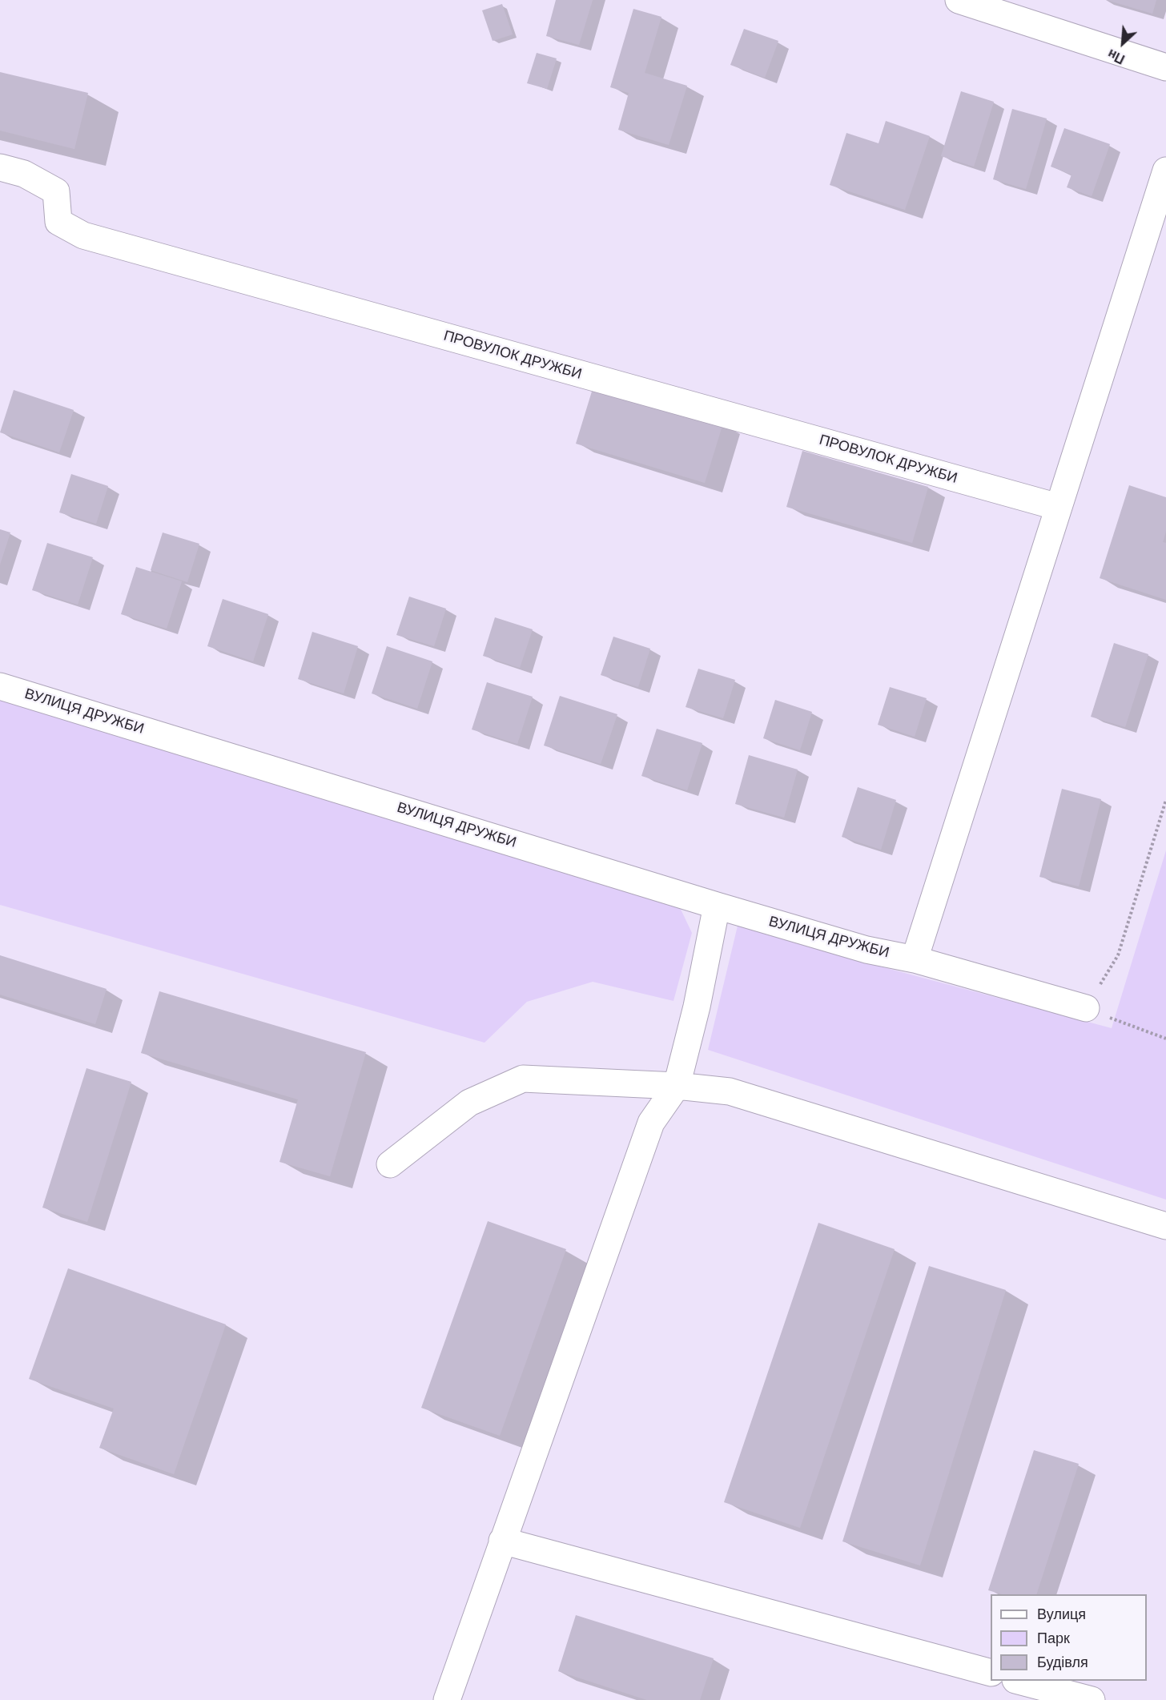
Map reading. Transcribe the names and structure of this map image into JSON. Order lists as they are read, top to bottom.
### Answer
{
  "streets": {
    "street": ["ПРОВУЛОК ДРУЖБИ", "ВУЛИЦЯ ДРУЖБИ"]
  },
  "legend": ["Вулиця", "Парк", "Будівля"],
  "north": "bottom left"
}
